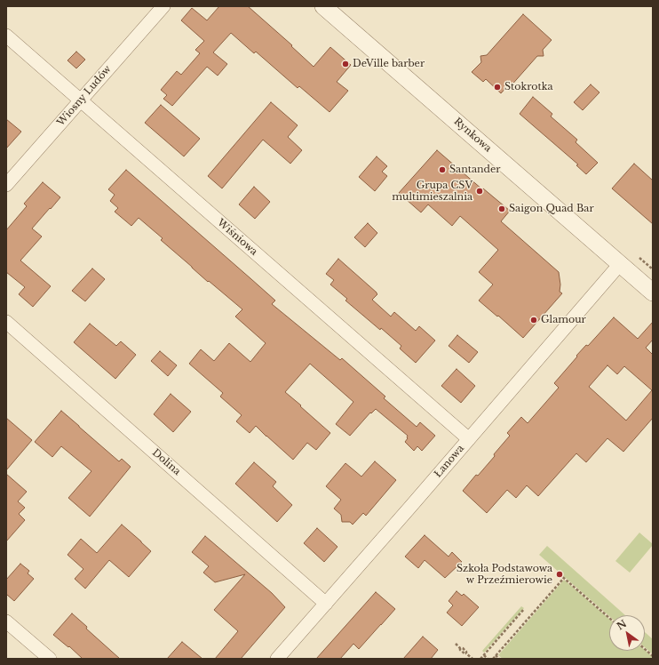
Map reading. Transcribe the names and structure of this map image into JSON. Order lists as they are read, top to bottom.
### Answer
{
  "streets": {
    "street": [
      "Wiosny Ludów",
      "Rynkowa",
      "Wiśniowa",
      "Łanowa",
      "Dolina"
    ]
  },
  "crossings": [
    ["Wiosny Ludów", "Wiśniowa"],
    ["Rynkowa", "Łanowa"],
    ["Wiśniowa", "Łanowa"],
    ["Łanowa", "Dolina"]
  ],
  "places": [
    "DeVille barber",
    "Stokrotka",
    "Santander",
    "Grupa CSV multimieszalnia",
    "Saigon Quad Bar",
    "Glamour",
    "Szkoła Podstawowa w Przeźmierowie"
  ],
  "north": "top left"
}
